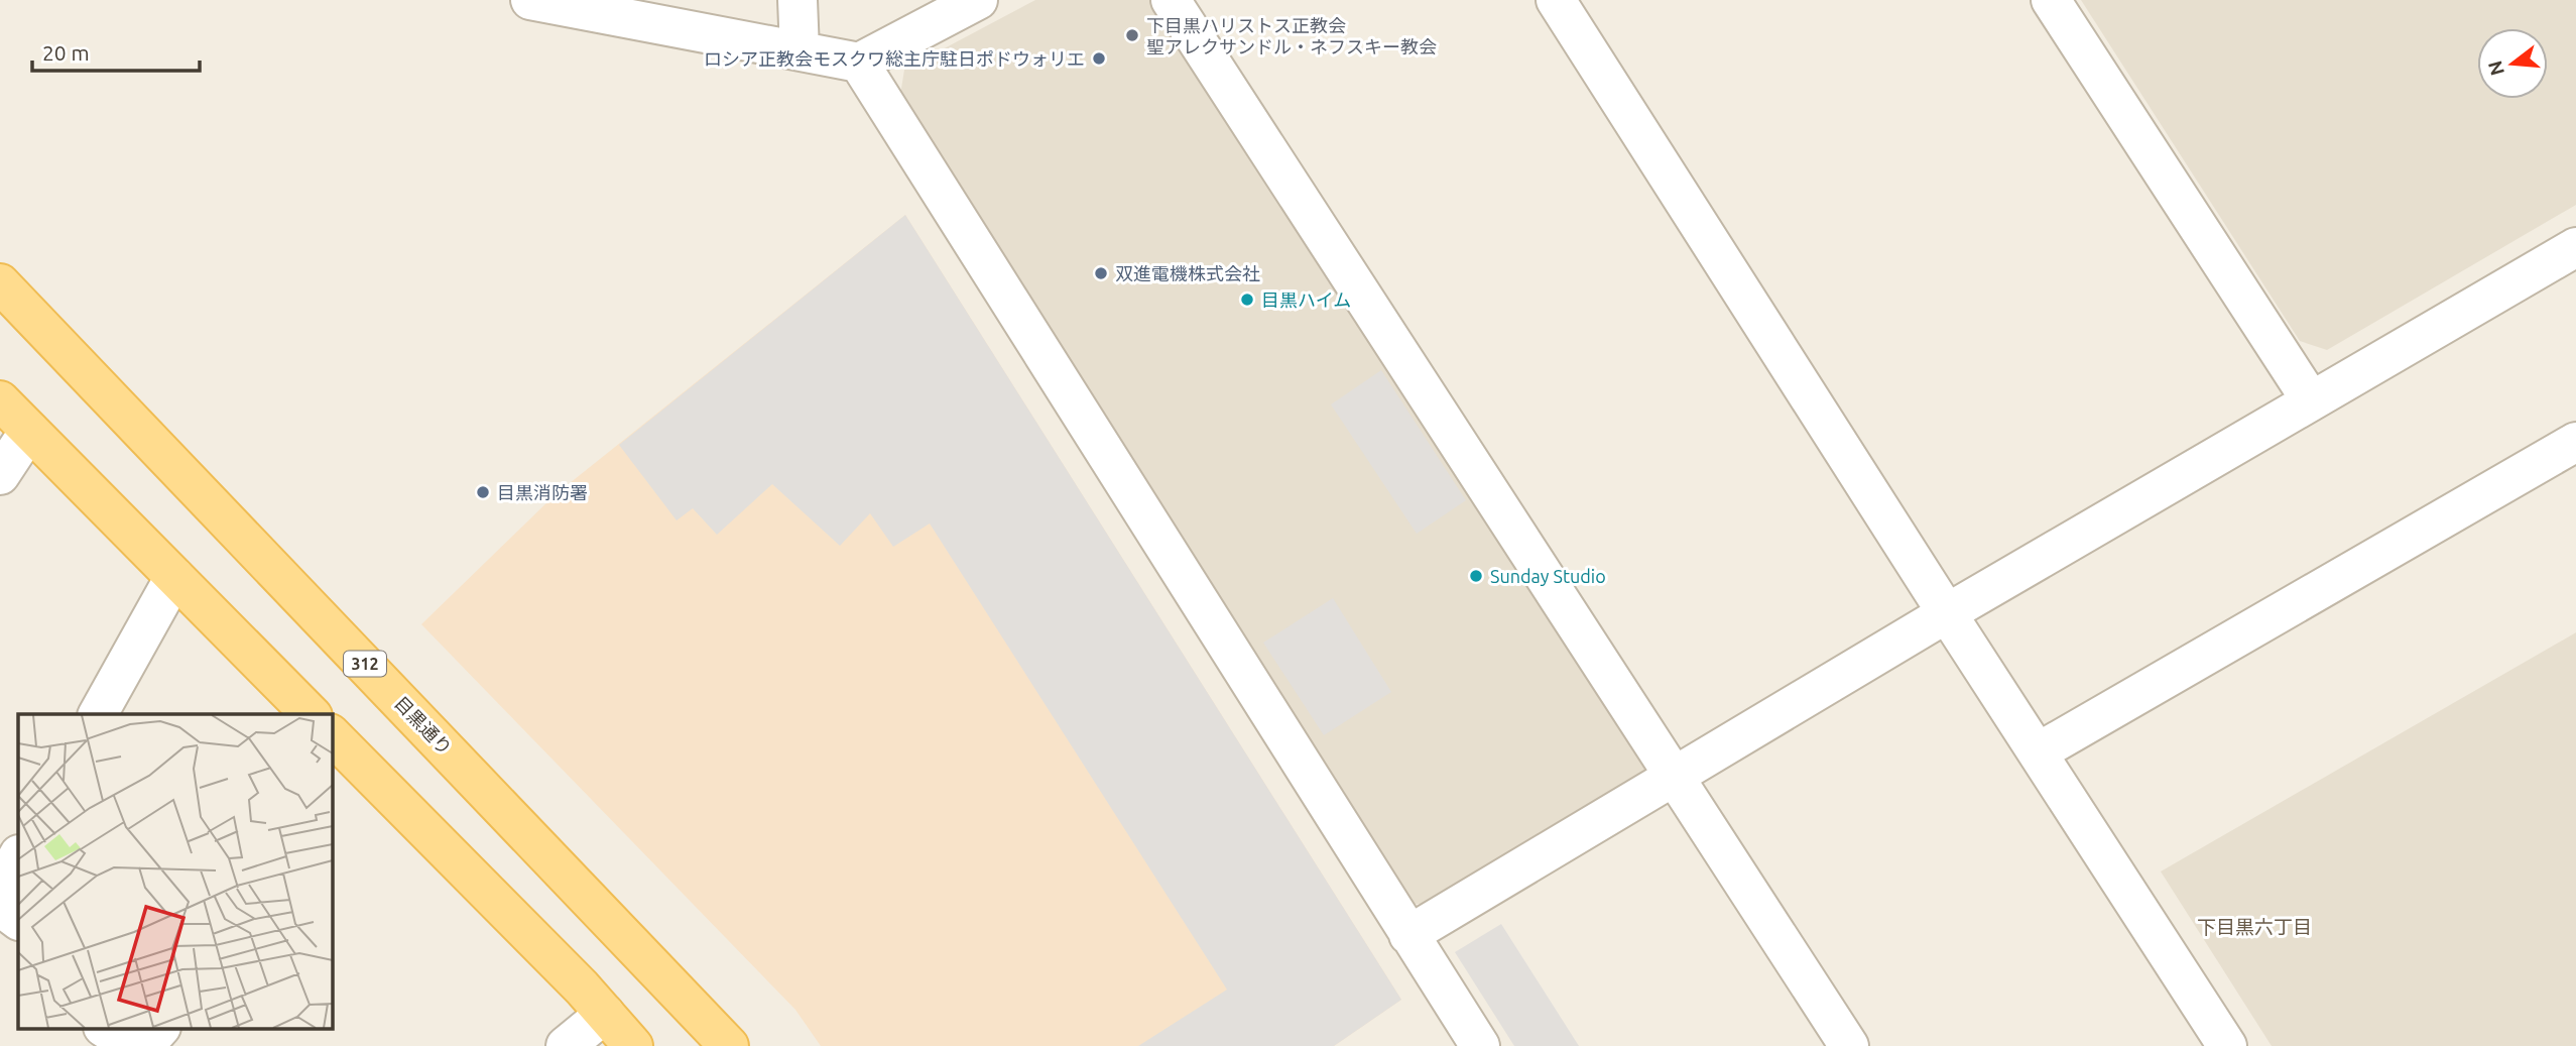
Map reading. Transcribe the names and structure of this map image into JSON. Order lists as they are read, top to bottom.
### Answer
{
  "streets": {
    "main road": ["312", "目黒通り"]
  },
  "districts": ["下目黒六丁目"],
  "places": [
    "下目黒ハリストス正教会 聖アレクサンドル・ネフスキー教会",
    "ロシア正教会モスクワ総主庁駐日ポドウォリエ",
    "双進電機株式会社",
    "目黒ハイム",
    "目黒消防署",
    "Sunday Studio"
  ],
  "scale_bar": "20 m",
  "north": "left"
}
